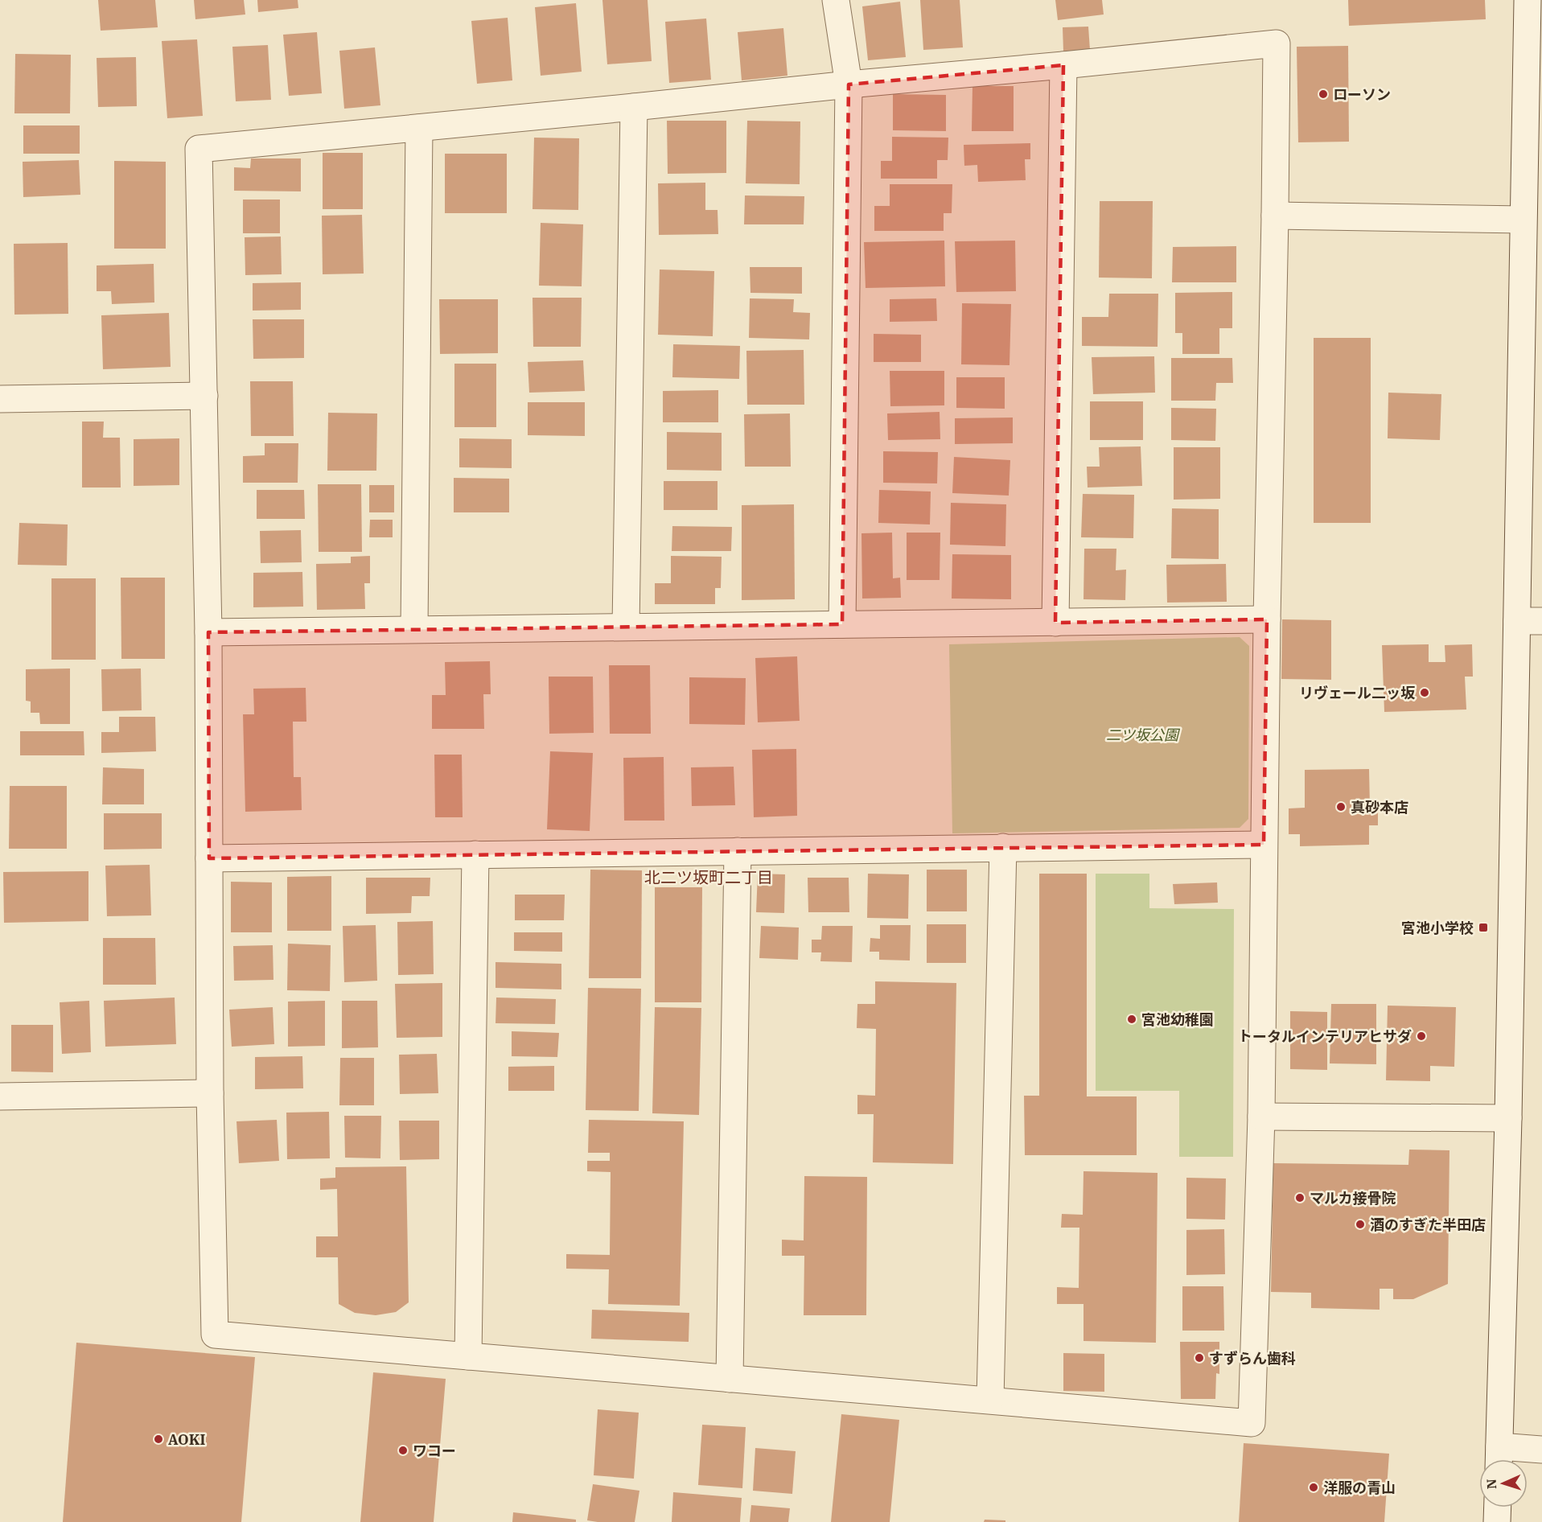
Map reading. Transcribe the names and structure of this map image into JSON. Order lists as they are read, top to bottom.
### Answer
{
  "districts": ["北二ツ坂町二丁目"],
  "parks": ["二ツ坂公園"],
  "places": {
    "other": [
      "ローソン",
      "リヴェール二ッ坂",
      "真砂本店",
      "宮池幼稚園",
      "トータルインテリアヒサダ",
      "マルカ接骨院",
      "酒のすぎた半田店",
      "すずらん歯科",
      "AOKI",
      "ワコー",
      "洋服の青山"
    ],
    "transit": ["宮池小学校"]
  },
  "north": "left"
}
